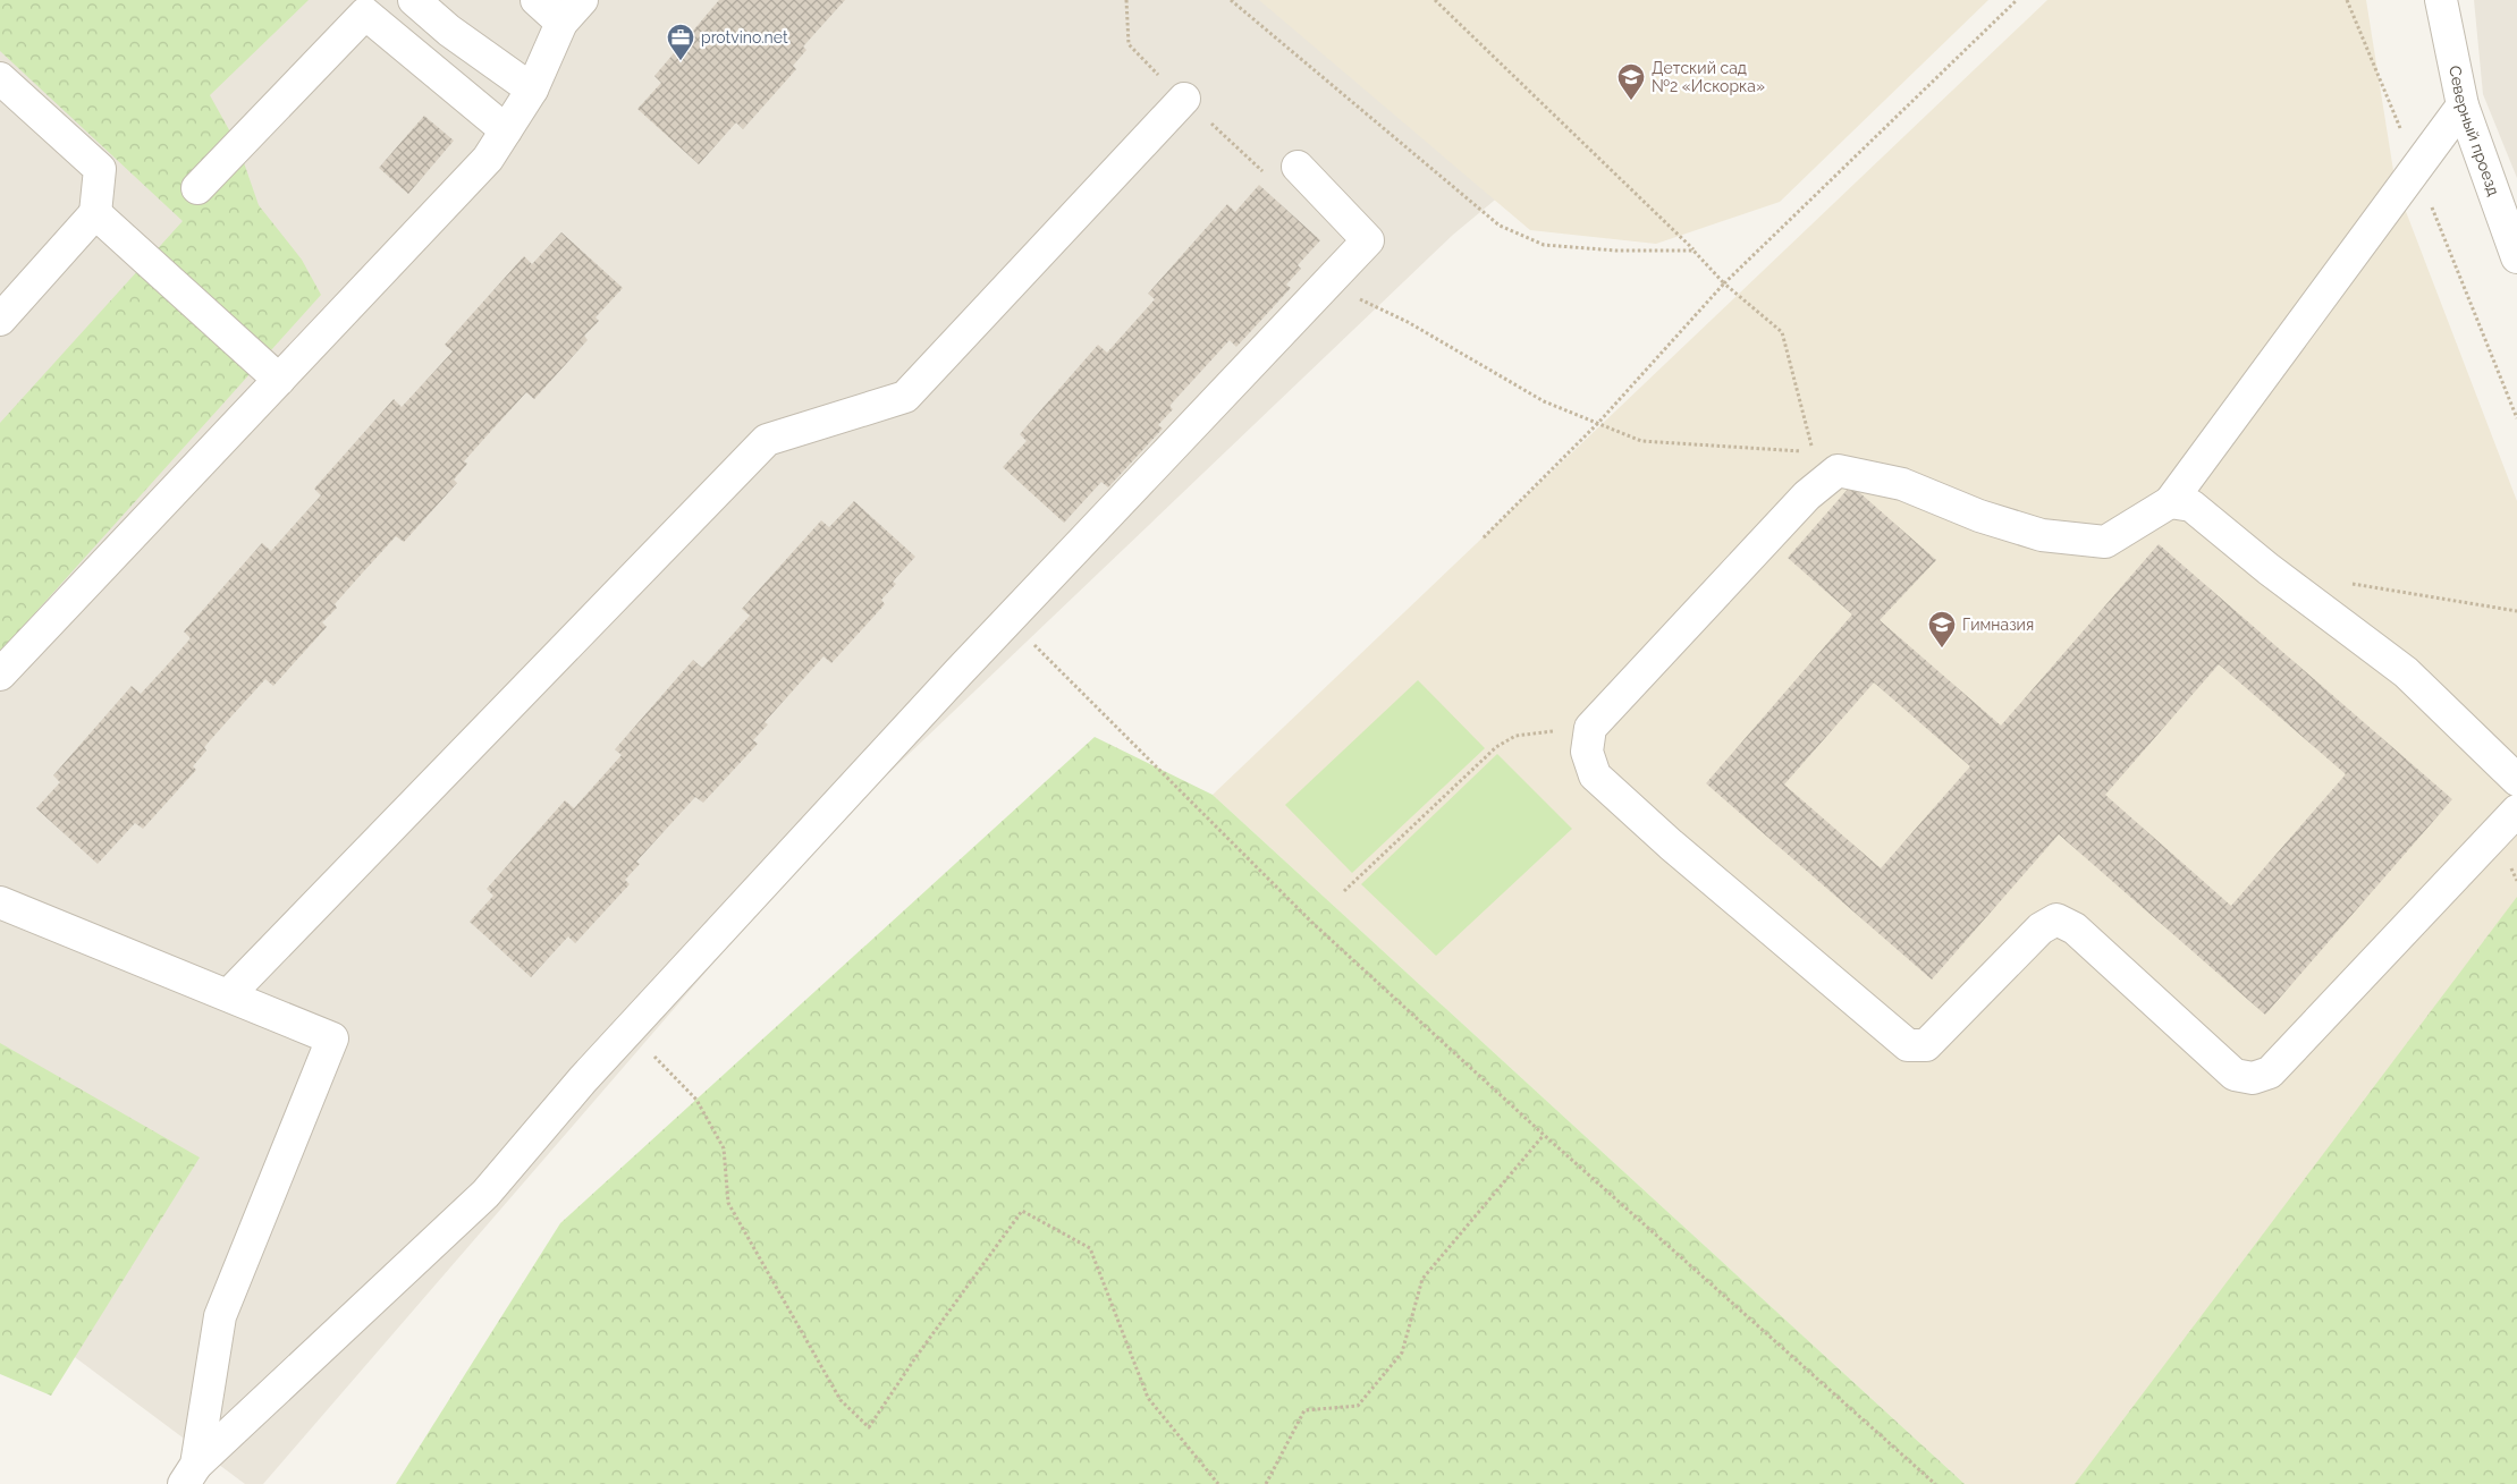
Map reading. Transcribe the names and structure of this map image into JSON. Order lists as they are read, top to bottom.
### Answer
{
  "streets": {
    "street": ["Северный проезд"]
  },
  "places": {
    "office": ["protvino.net"],
    "school or university": ["Детcкий сад №2 «Искорка»", "Гимназия"]
  }
}
